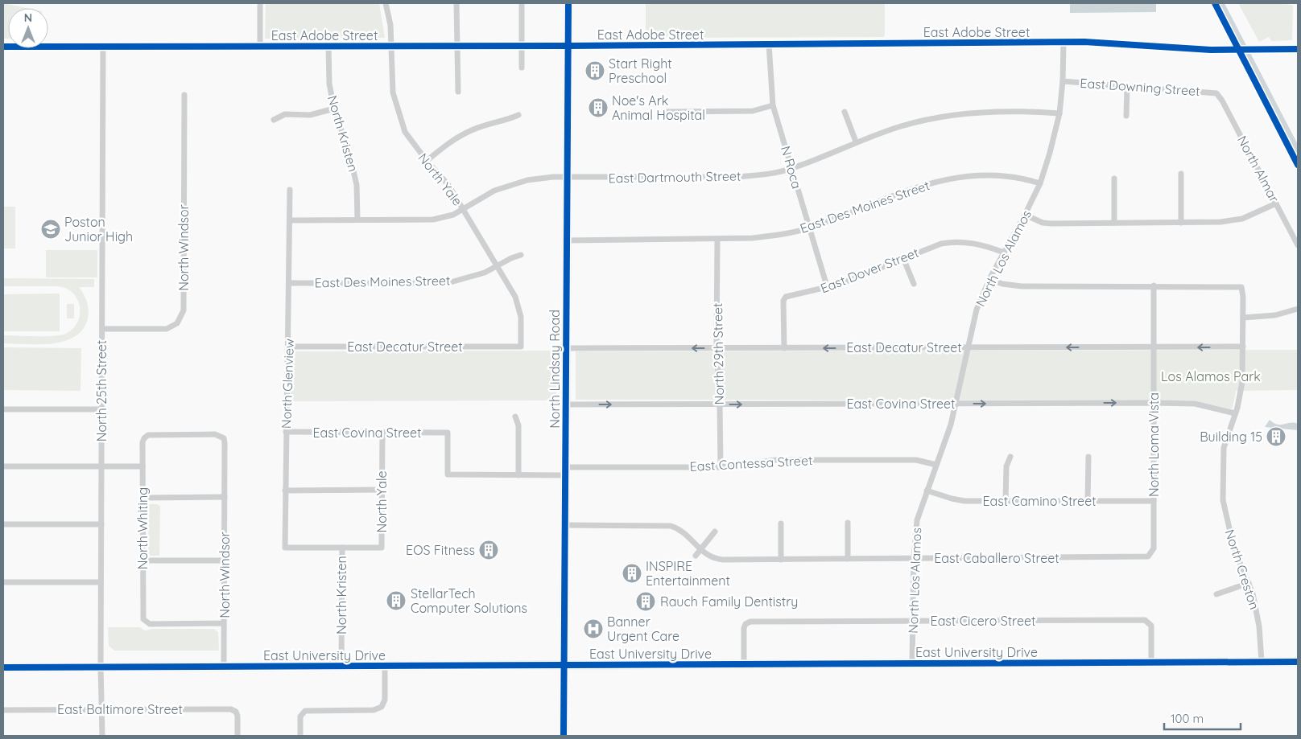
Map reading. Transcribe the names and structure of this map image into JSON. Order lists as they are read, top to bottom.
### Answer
{
  "streets": {
    "main road": ["North Lindsay Road", "East University Drive"],
    "street": [
      "East Adobe Street",
      "East Downing Street",
      "North Kristen",
      "N Roca",
      "North Almar",
      "East Dartmouth Street",
      "North Yale",
      "East Des Moines Street",
      "North Windsor",
      "North Los Alamos",
      "East Dover Street",
      "East Decatur Street",
      "North 29th Street",
      "North Glenview",
      "North 25th Street",
      "East Covina Street",
      "North Loma Vista",
      "East Contessa Street",
      "East Camino Street",
      "North Whiting",
      "East Caballero Street",
      "North Creston",
      "East Cicero Street",
      "East Baltimore Street"
    ]
  },
  "crossings": [
    ["East Adobe Street", "North Kristen"],
    ["East Adobe Street", "N Roca"],
    ["East Adobe Street", "North Yale"],
    ["East Adobe Street", "North Los Alamos"],
    ["East Adobe Street", "North Lindsay Road"],
    ["East Adobe Street", "North 25th Street"],
    ["East Downing Street", "North Almar"],
    ["East Downing Street", "North Los Alamos"],
    ["North Kristen", "East Dartmouth Street"],
    ["North Kristen", "North Yale"],
    ["North Kristen", "North Glenview"],
    ["North Kristen", "East University Drive"],
    ["N Roca", "East Dartmouth Street"],
    ["N Roca", "East Des Moines Street"],
    ["N Roca", "East Dover Street"],
    ["East Dartmouth Street", "North Yale"],
    ["East Dartmouth Street", "North Los Alamos"],
    ["East Dartmouth Street", "North Lindsay Road"],
    ["East Dartmouth Street", "North Glenview"],
    ["North Yale", "East Des Moines Street"],
    ["North Yale", "East Decatur Street"],
    ["North Yale", "North Glenview"],
    ["North Yale", "East Covina Street"],
    ["East Des Moines Street", "North Los Alamos"],
    ["East Des Moines Street", "North 29th Street"],
    ["East Des Moines Street", "North Lindsay Road"],
    ["East Des Moines Street", "North Glenview"],
    ["North Windsor", "North 25th Street"],
    ["North Windsor", "North Whiting"],
    ["North Windsor", "East University Drive"],
    ["North Los Alamos", "East Dover Street"],
    ["North Los Alamos", "East Decatur Street"],
    ["North Los Alamos", "East Covina Street"],
    ["North Los Alamos", "East Contessa Street"],
    ["North Los Alamos", "East Camino Street"],
    ["North Los Alamos", "East Caballero Street"],
    ["North Los Alamos", "East Cicero Street"],
    ["North Los Alamos", "East University Drive"],
    ["East Dover Street", "East Decatur Street"],
    ["East Decatur Street", "North 29th Street"],
    ["East Decatur Street", "North Lindsay Road"],
    ["East Decatur Street", "North Glenview"],
    ["East Decatur Street", "North Loma Vista"],
    ["East Decatur Street", "North Creston"],
    ["North 29th Street", "East Covina Street"],
    ["North 29th Street", "East Contessa Street"],
    ["North Lindsay Road", "East Covina Street"],
    ["North Lindsay Road", "East Contessa Street"],
    ["North Lindsay Road", "East Caballero Street"],
    ["North Lindsay Road", "East University Drive"],
    ["North Glenview", "East Covina Street"],
    ["North 25th Street", "East University Drive"],
    ["North 25th Street", "East Baltimore Street"],
    ["East Covina Street", "North Loma Vista"],
    ["East Covina Street", "North Creston"],
    ["North Loma Vista", "East Camino Street"],
    ["North Loma Vista", "East Caballero Street"],
    ["North Loma Vista", "North Creston"],
    ["North Creston", "East University Drive"],
    ["East Cicero Street", "East University Drive"]
  ],
  "one_way": ["East Decatur Street", "East Covina Street"],
  "parks": ["Los Alamos Park"],
  "places": {
    "building": [
      "Start Right Preschool",
      "Noe's Ark Animal Hospital",
      "Building 15",
      "EOS Fitness",
      "INSPIRE Entertainment",
      "StellarTech Computer Solutions",
      "Rauch Family Dentistry"
    ],
    "school or university": ["Poston Junior High"],
    "hospital": ["Banner Urgent Care"]
  },
  "scale_bar": "100 m",
  "north": "top"
}
